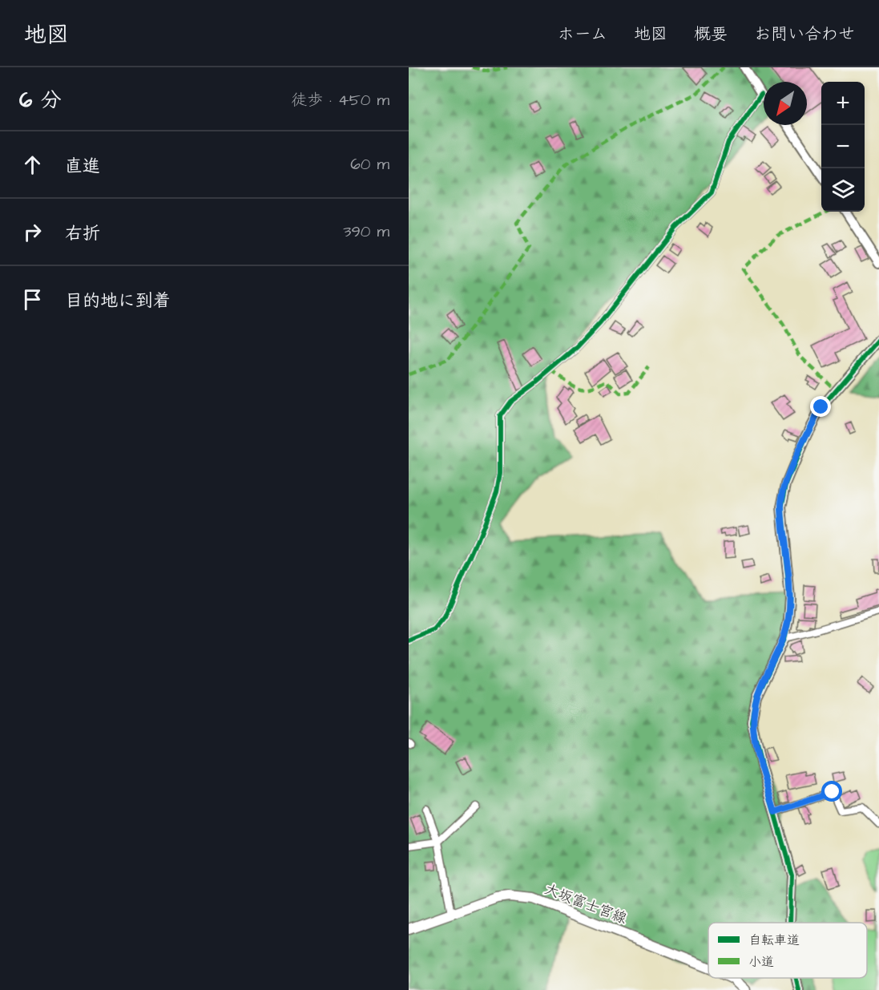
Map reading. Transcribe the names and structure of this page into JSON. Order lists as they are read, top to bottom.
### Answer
{
  "streets": {
    "main road": ["大坂富士宮線"]
  },
  "legend": ["自転車道", "小道"],
  "north": "bottom left",
  "page": {
    "header": "地図",
    "nav": [
      "ホーム",
      "地図",
      "概要",
      "お問い合わせ"
    ],
    "heading": ["6 分", "徒歩 · 450 m"],
    "map_buttons": ["+", "−"],
    "list": [
      ["直進", "60 m"],
      ["右折", "390 m"],
      "目的地に到着"
    ]
  }
}
